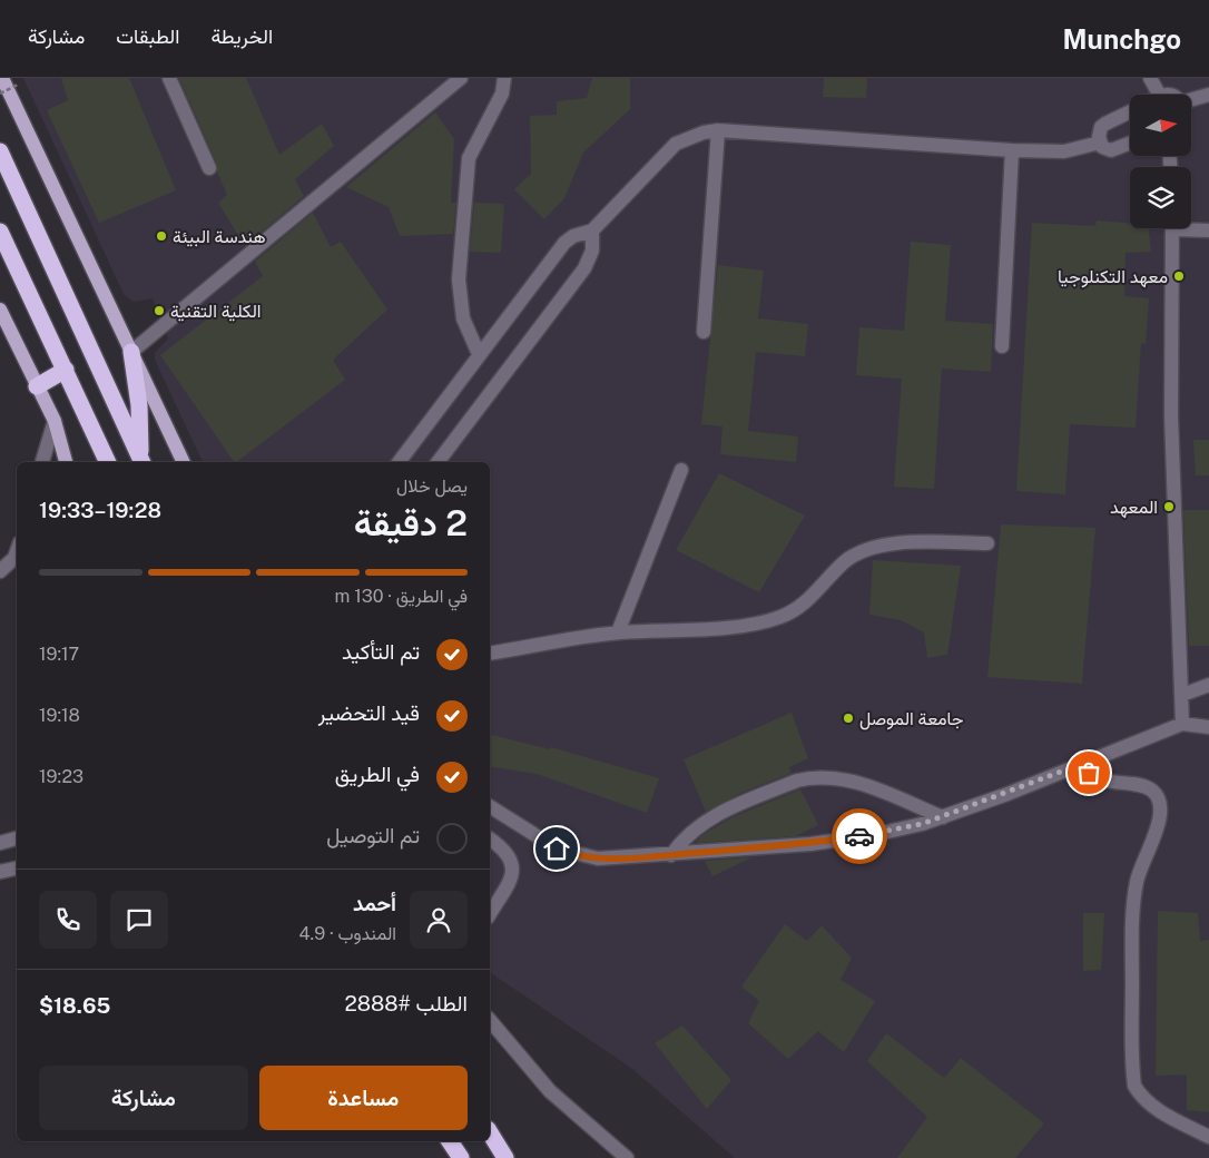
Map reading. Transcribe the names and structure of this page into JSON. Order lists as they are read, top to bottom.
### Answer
{
  "places": [
    "هندسة البيئة",
    "معهد التكنلوجيا",
    "الكلية التقنية",
    "المعهد",
    "جامعة الموصل"
  ],
  "north": "right",
  "page": {
    "header": "Munchgo",
    "nav": ["الخريطة", "الطبقات", "مشاركة"],
    "heading": ["2 دقيقة", "يصل خلال", "19:28–19:33"],
    "panel": [
      "أحمد",
      "المندوب · 4.9",
      "الطلب #2888",
      "$18.65"
    ],
    "bar": "في الطريق · 130 m",
    "list": [
      ["تم التأكيد", "19:17"],
      ["قيد التحضير", "19:18"],
      ["في الطريق", "19:23"],
      "تم التوصيل"
    ],
    "buttons": ["مساعدة", "مشاركة"]
  }
}
